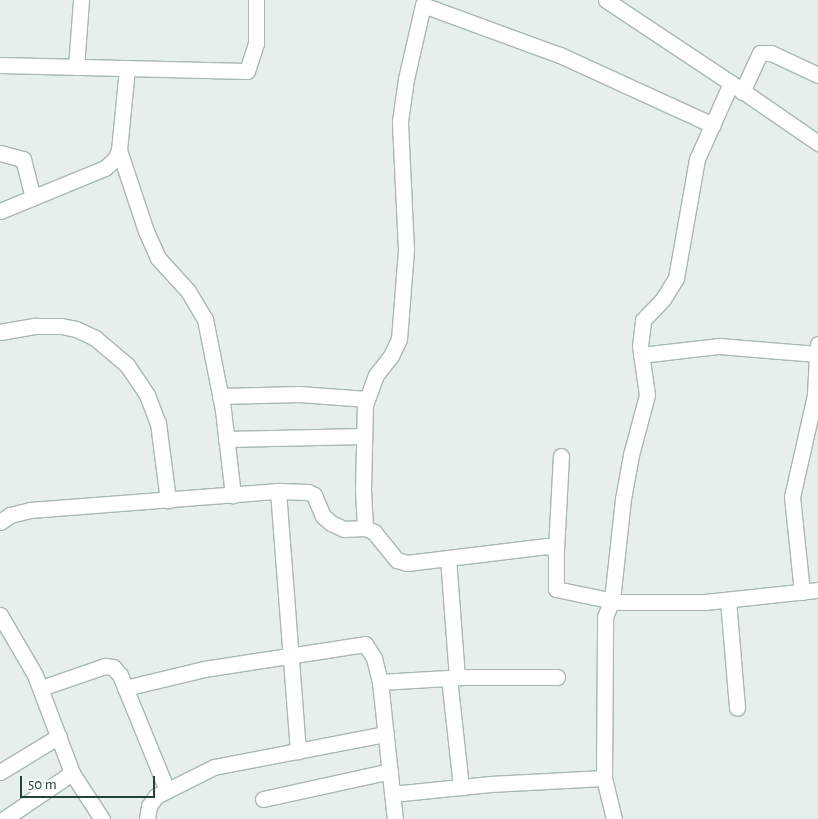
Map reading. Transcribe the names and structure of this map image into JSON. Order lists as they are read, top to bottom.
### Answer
{
  "scale_bar": "50 m"
}
